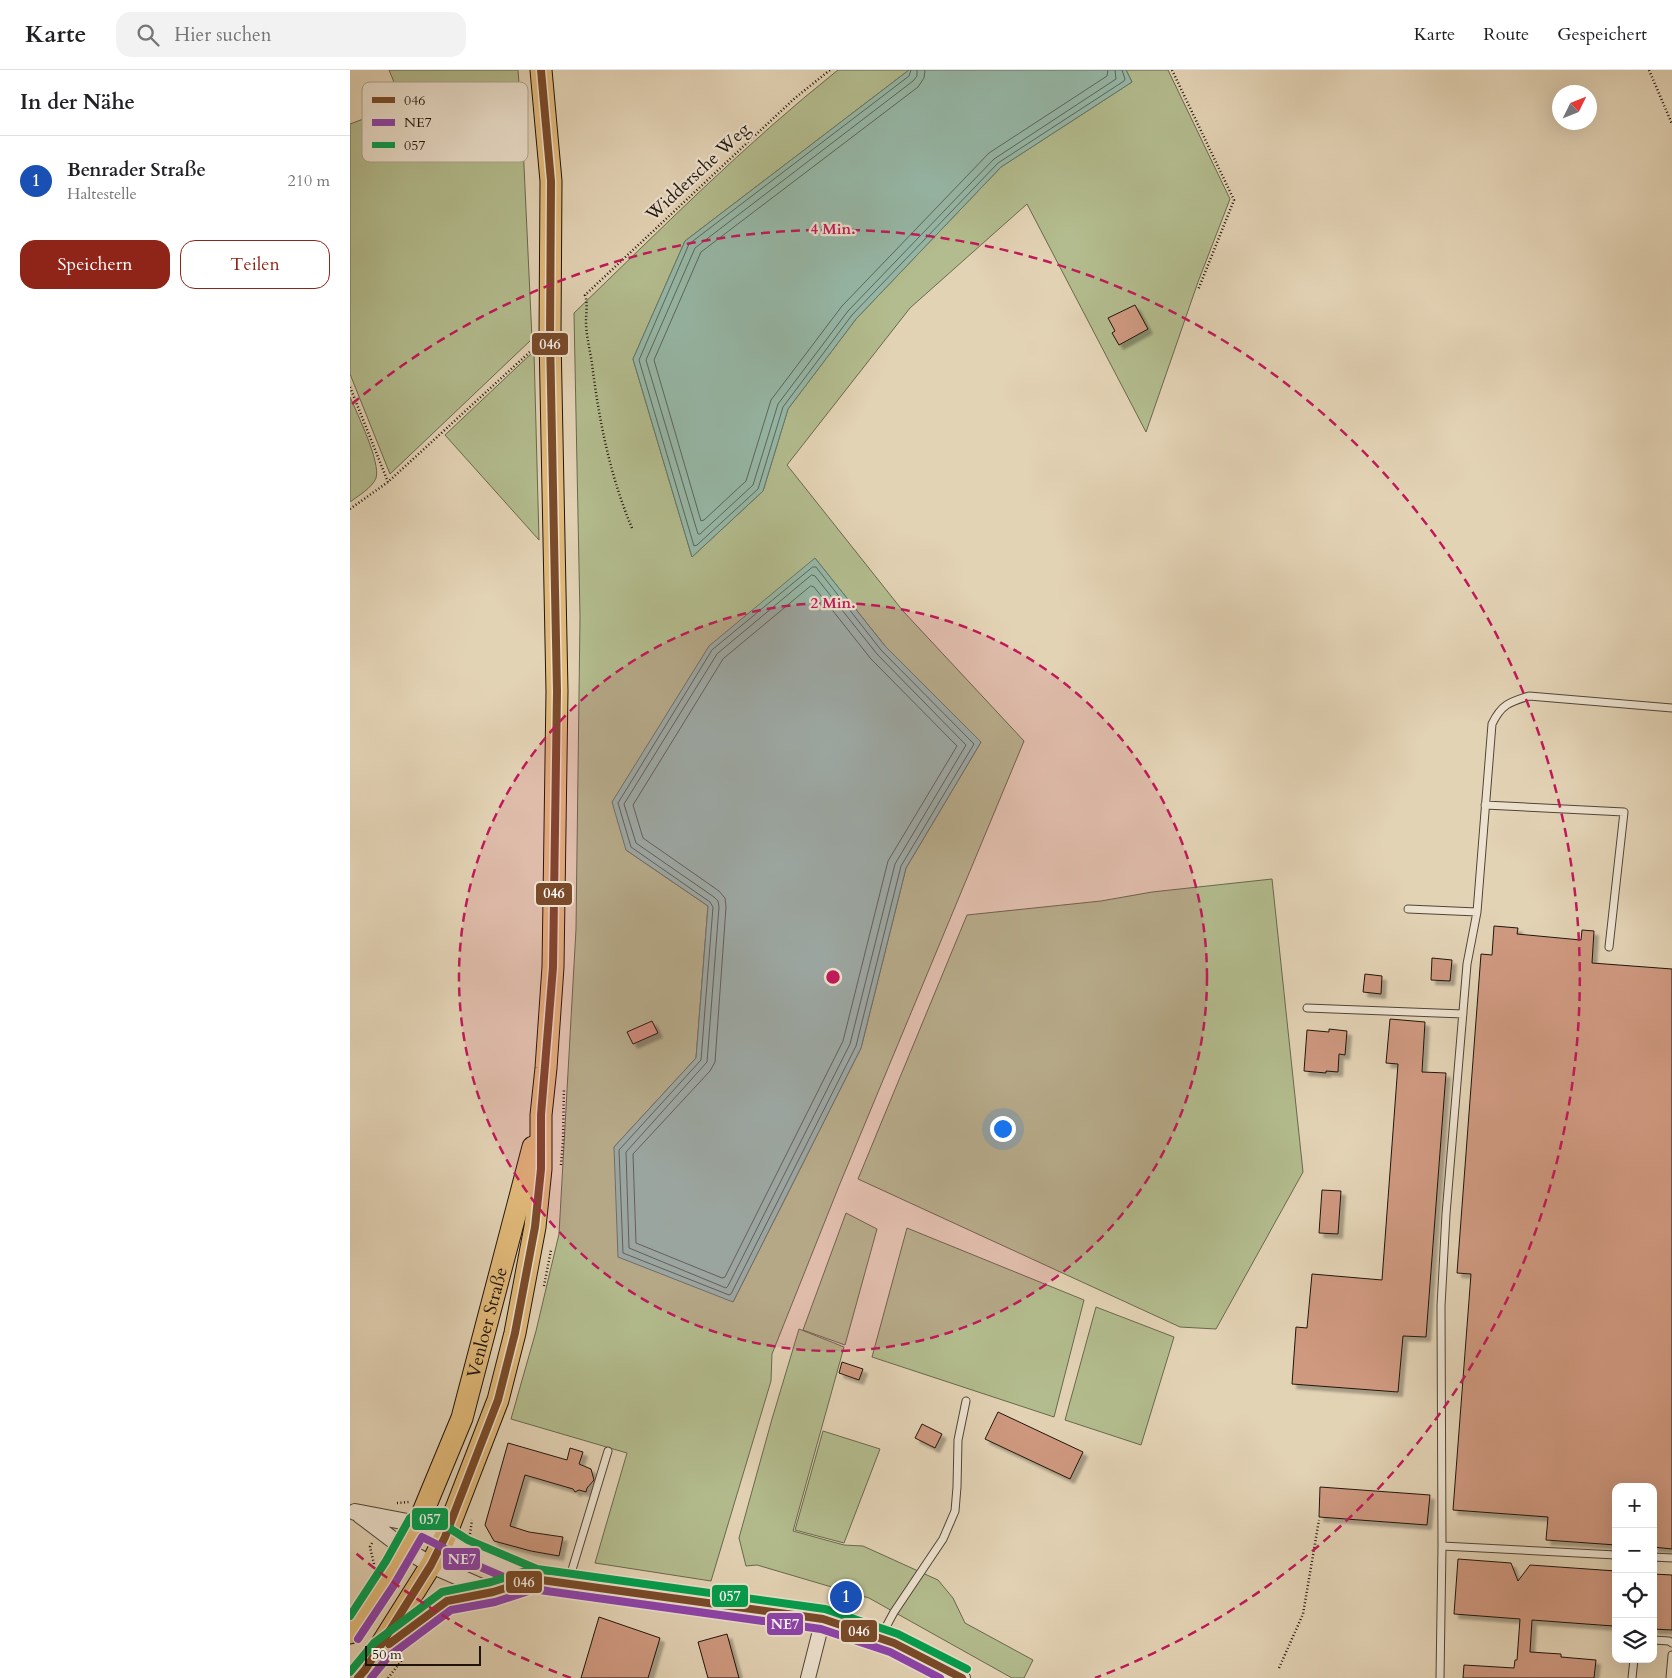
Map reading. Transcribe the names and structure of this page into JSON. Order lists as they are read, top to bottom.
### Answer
{
  "streets": {
    "main road": ["Venloer Straße"],
    "path": ["Widdersche Weg"]
  },
  "lines": ["transit line 046", "transit line 057", "transit line NE7"],
  "legend": ["046", "NE7", "057"],
  "scale_bar": "50 m",
  "north": "top right",
  "page": {
    "header": "Karte",
    "search": "Hier suchen",
    "nav": ["Karte", "Route", "Gespeichert"],
    "heading": "In der Nähe",
    "list": [
      {
        "mark": "1",
        "name": "Benrader Straße",
        "note": "Haltestelle",
        "value": "210 m"
      }
    ],
    "buttons": ["Speichern", "Teilen"],
    "map_buttons": ["+", "−"],
    "pins": "1",
    "scale": "50 m"
  },
  "rings": ["4 Min.", "2 Min."]
}
